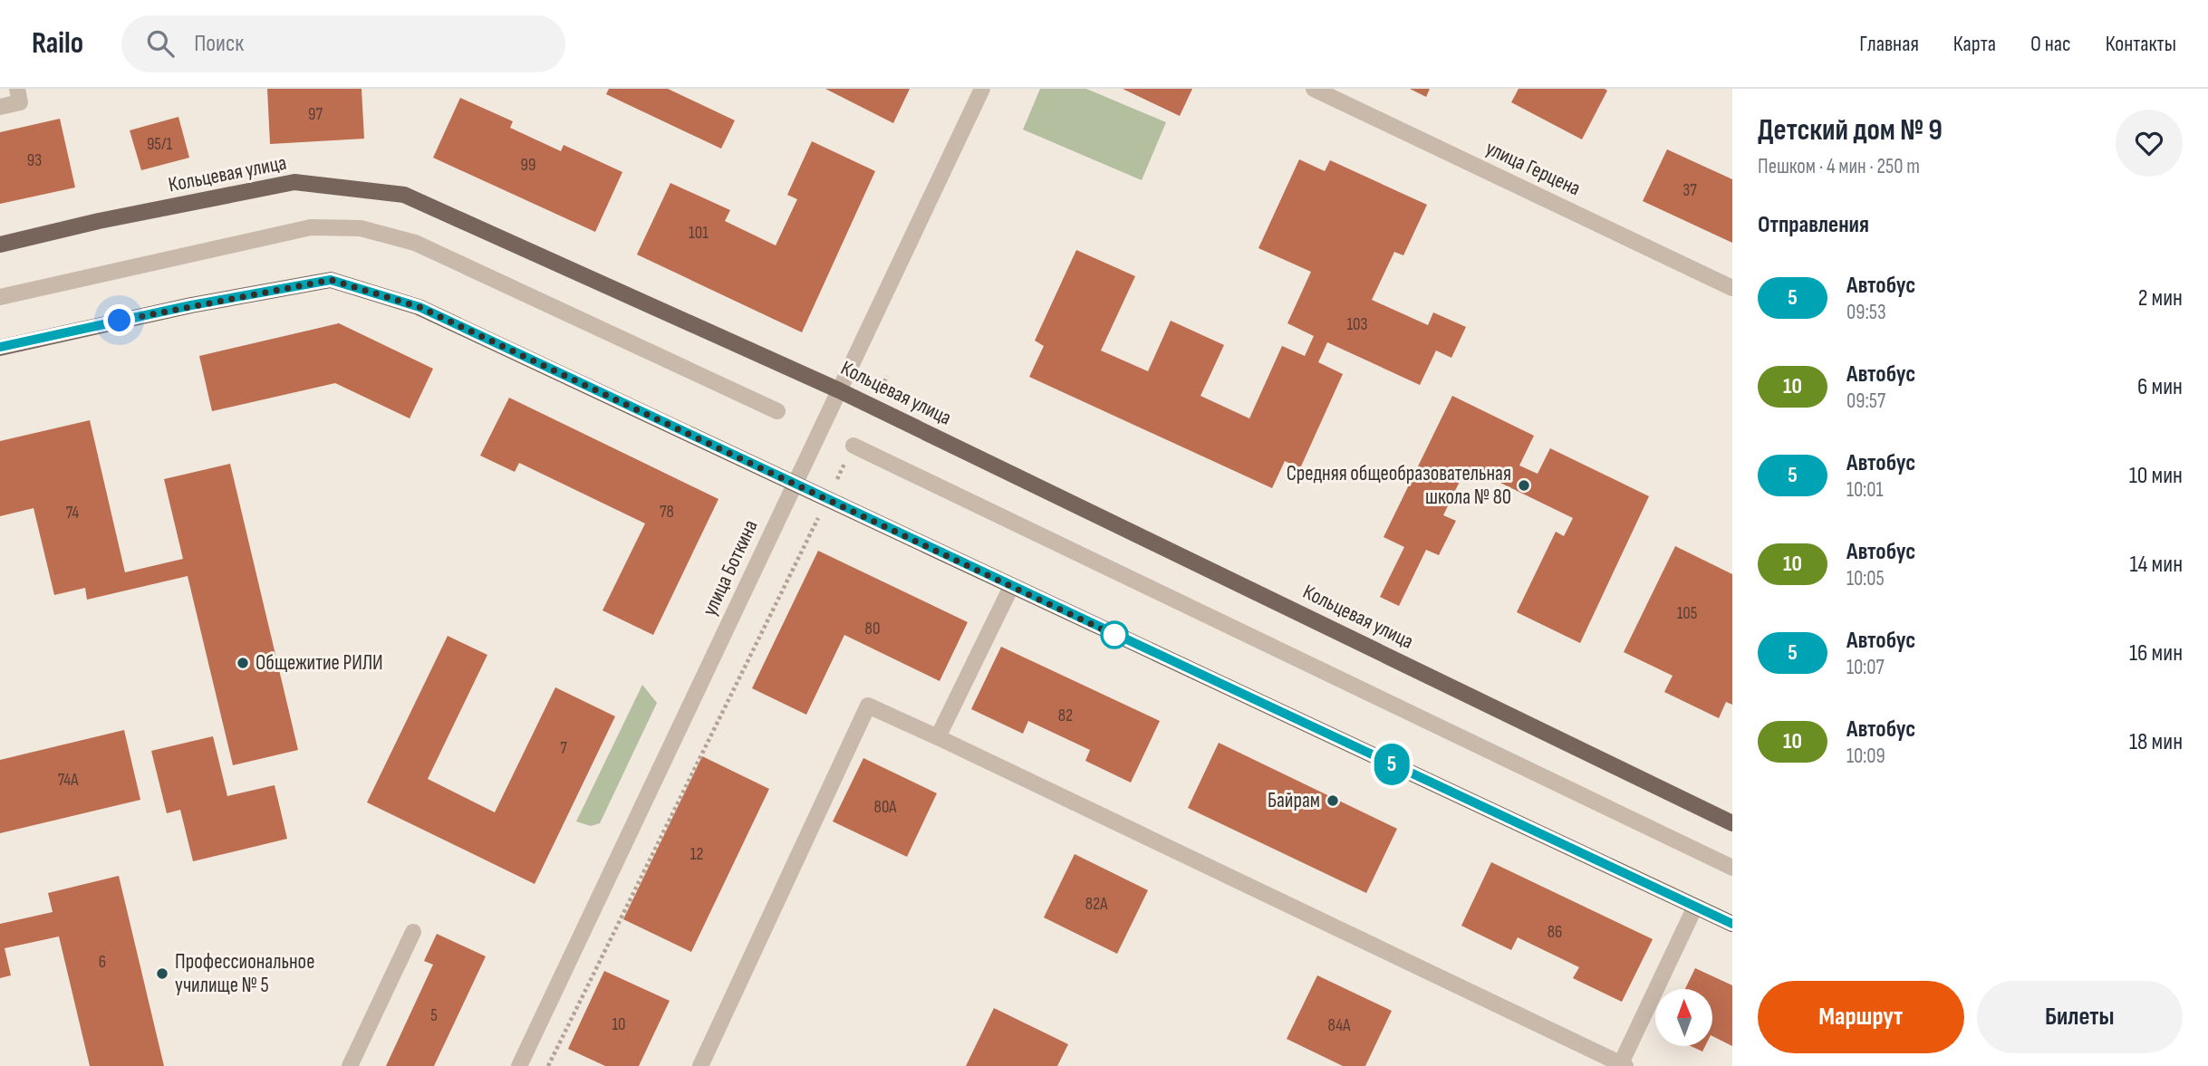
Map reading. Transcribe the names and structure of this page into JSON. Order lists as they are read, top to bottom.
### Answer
{
  "streets": {
    "main road": ["Кольцевая улица"],
    "street": ["улица Герцена", "улица Боткина"]
  },
  "crossings": [
    ["Кольцевая улица", "улица Боткина"]
  ],
  "places": [
    "Средняя общеобразовательная школа № 80",
    "Общежитие РИЛИ",
    "Байрам",
    "Профессиональное училище № 5"
  ],
  "lines": ["bus line 5"],
  "house_numbers": [
    "97",
    "95/1",
    "93",
    "99",
    "37",
    "101",
    "103",
    "78",
    "74",
    "105",
    "80",
    "82",
    "7",
    "74А",
    "80А",
    "12",
    "82А",
    "86",
    "6",
    "5",
    "10",
    "84А"
  ],
  "north": "top",
  "page": {
    "header": "Railo",
    "search": "Поиск",
    "nav": [
      "Главная",
      "Карта",
      "О нас",
      "Контакты"
    ],
    "on_map": "5",
    "heading": [
      ["Детский дом № 9", "Пешком · 4 мин · 250 m"],
      "Отправления"
    ],
    "list": [
      {
        "mark": "5",
        "name": "Автобус",
        "note": "09:53",
        "value": "2 мин"
      },
      {
        "mark": "10",
        "name": "Автобус",
        "note": "09:57",
        "value": "6 мин"
      },
      {
        "mark": "5",
        "name": "Автобус",
        "note": "10:01",
        "value": "10 мин"
      },
      {
        "mark": "10",
        "name": "Автобус",
        "note": "10:05",
        "value": "14 мин"
      },
      {
        "mark": "5",
        "name": "Автобус",
        "note": "10:07",
        "value": "16 мин"
      },
      {
        "mark": "10",
        "name": "Автобус",
        "note": "10:09",
        "value": "18 мин"
      }
    ],
    "buttons": ["Маршрут", "Билеты"]
  }
}
